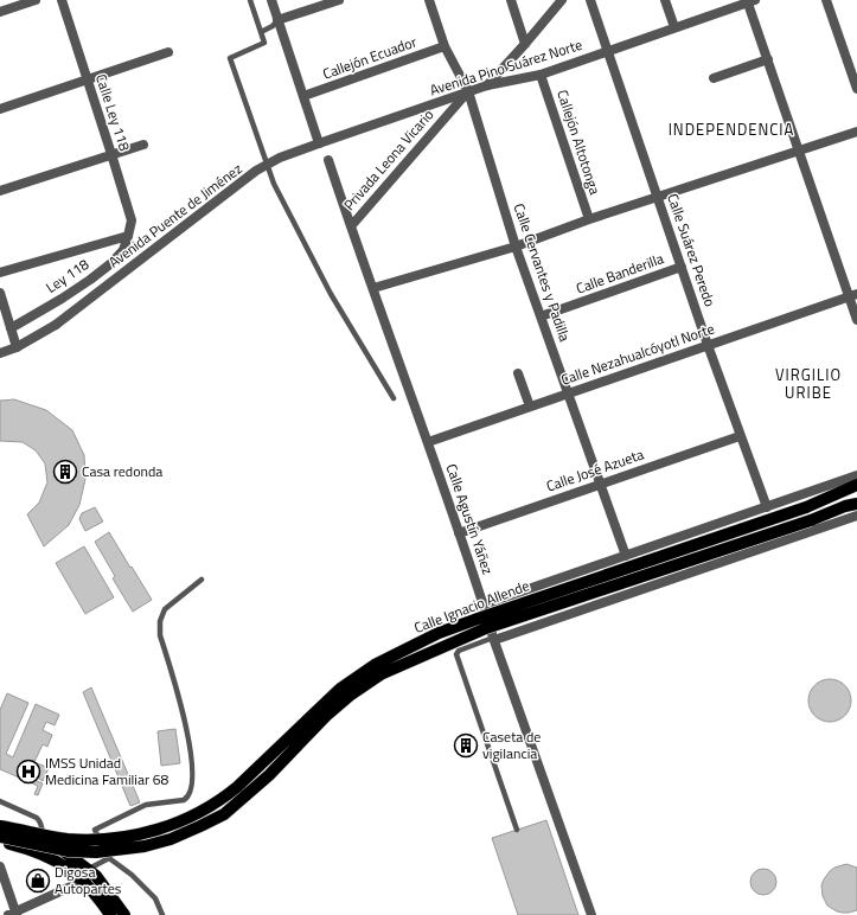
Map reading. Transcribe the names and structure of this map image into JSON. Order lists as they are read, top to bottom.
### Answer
{
  "streets": {
    "main road": ["Calle Ignacio Allende"],
    "street": [
      "Callejón Ecuador",
      "Avenida Pino Suárez Norte",
      "Calle Ley 118",
      "Callejón Altotonga",
      "Privada Leona Vicario",
      "Avenida Puente de Jiménez",
      "Calle Suárez Peredo",
      "Calle Cervantes y Padilla",
      "Calle Banderilla",
      "Ley 118",
      "Calle Nezahualcóyotl Norte",
      "Calle José Azueta",
      "Calle Agustín Yáñez"
    ]
  },
  "crossings": [
    ["Callejón Ecuador", "Calle Cervantes y Padilla"],
    ["Avenida Pino Suárez Norte", "Callejón Altotonga"],
    ["Avenida Pino Suárez Norte", "Privada Leona Vicario"],
    ["Avenida Pino Suárez Norte", "Avenida Puente de Jiménez"],
    ["Avenida Pino Suárez Norte", "Calle Suárez Peredo"],
    ["Avenida Pino Suárez Norte", "Calle Cervantes y Padilla"],
    ["Calle Ley 118", "Ley 118"],
    ["Privada Leona Vicario", "Calle Cervantes y Padilla"],
    ["Privada Leona Vicario", "Calle Agustín Yáñez"],
    ["Calle Suárez Peredo", "Calle Banderilla"],
    ["Calle Suárez Peredo", "Calle Nezahualcóyotl Norte"],
    ["Calle Suárez Peredo", "Calle José Azueta"],
    ["Calle Suárez Peredo", "Calle Ignacio Allende"],
    ["Calle Cervantes y Padilla", "Calle Banderilla"],
    ["Calle Cervantes y Padilla", "Calle Nezahualcóyotl Norte"],
    ["Calle Cervantes y Padilla", "Calle José Azueta"],
    ["Calle Cervantes y Padilla", "Calle Ignacio Allende"],
    ["Calle Nezahualcóyotl Norte", "Calle Agustín Yáñez"],
    ["Calle José Azueta", "Calle Agustín Yáñez"],
    ["Calle Agustín Yáñez", "Calle Ignacio Allende"]
  ],
  "districts": ["INDEPENDENCIA", "VIRGILIO URIBE"],
  "places": {
    "building": ["Casa redonda", "Caseta de vigilancia"],
    "hospital": ["IMSS Unidad Medicina Familiar 68"],
    "shop": ["Digosa Autopartes"]
  }
}
